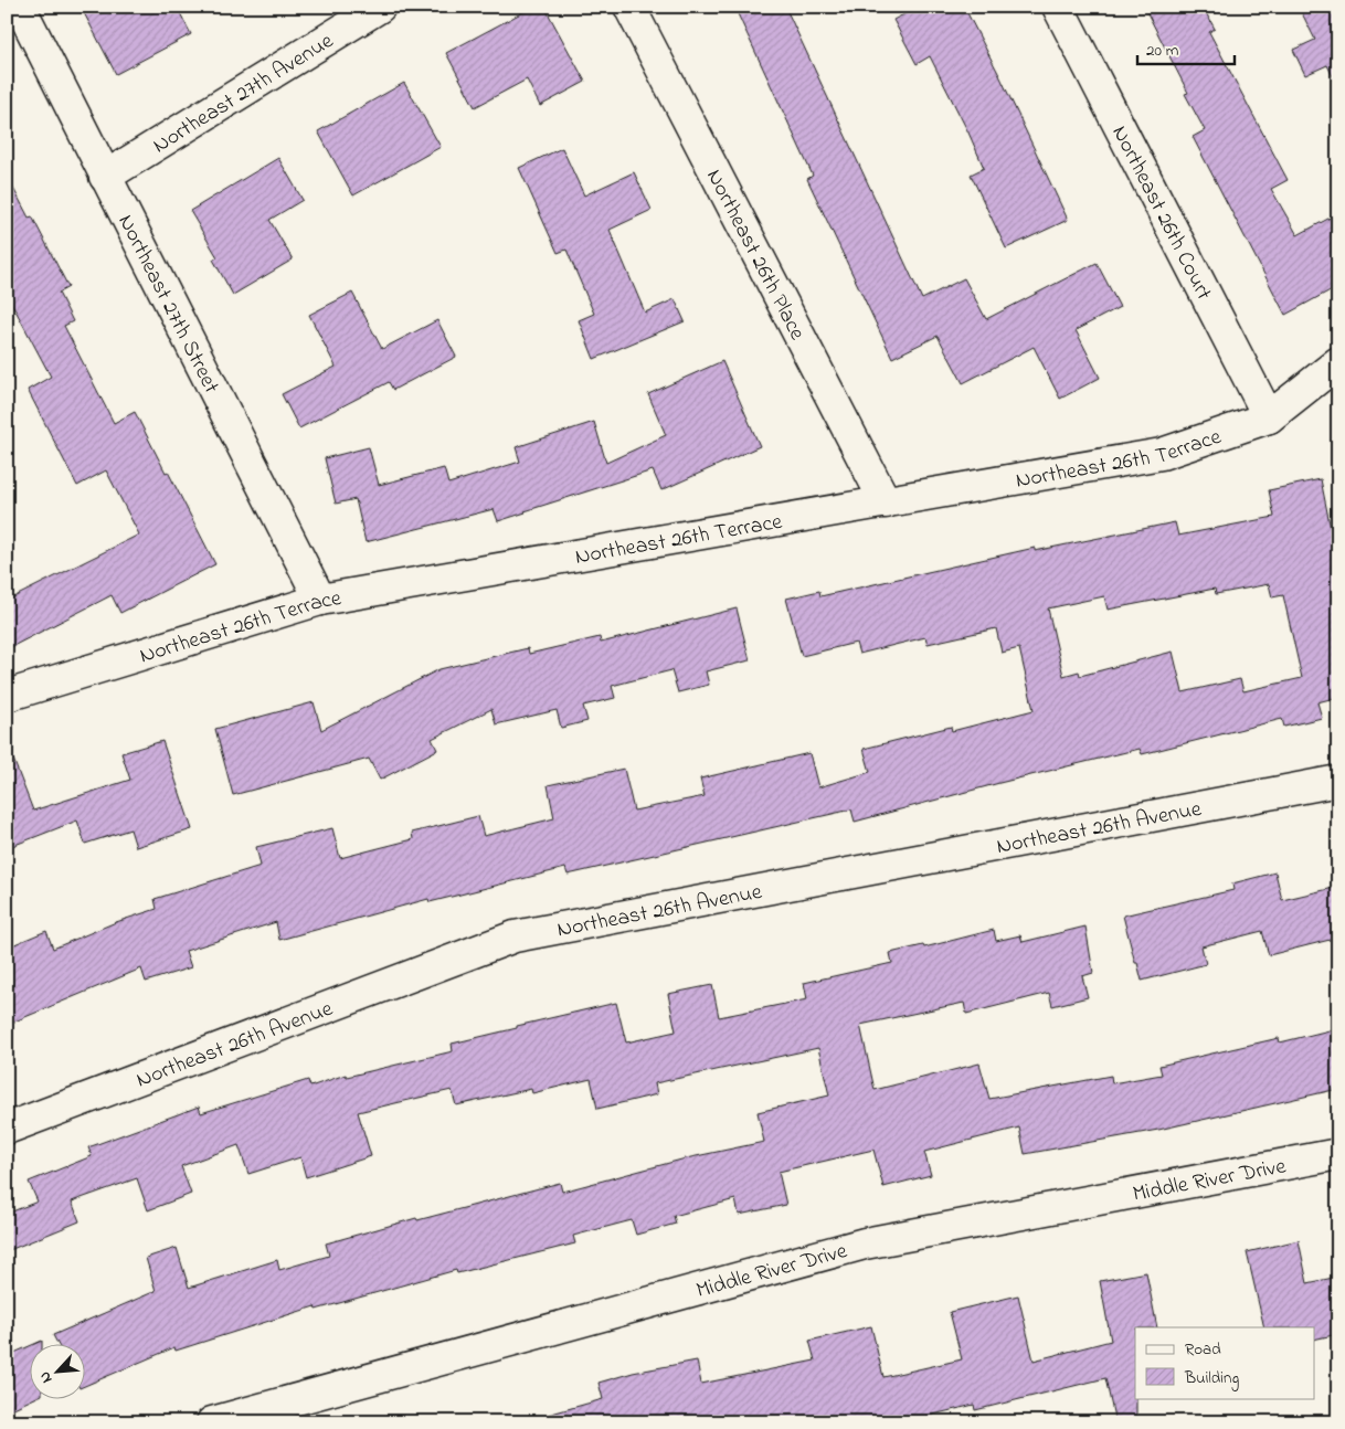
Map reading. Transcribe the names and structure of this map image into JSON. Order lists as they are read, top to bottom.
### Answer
{
  "streets": {
    "street": [
      "Northeast 27th Avenue",
      "Northeast 26th Court",
      "Northeast 26th Place",
      "Northeast 27th Street",
      "Northeast 26th Terrace",
      "Northeast 26th Avenue",
      "Middle River Drive"
    ]
  },
  "crossings": [
    ["Northeast 27th Avenue", "Northeast 27th Street"],
    ["Northeast 26th Court", "Northeast 26th Terrace"],
    ["Northeast 26th Place", "Northeast 26th Terrace"],
    ["Northeast 27th Street", "Northeast 26th Terrace"]
  ],
  "legend": ["Road", "Building"],
  "scale_bar": "20 m",
  "north": "bottom left"
}
